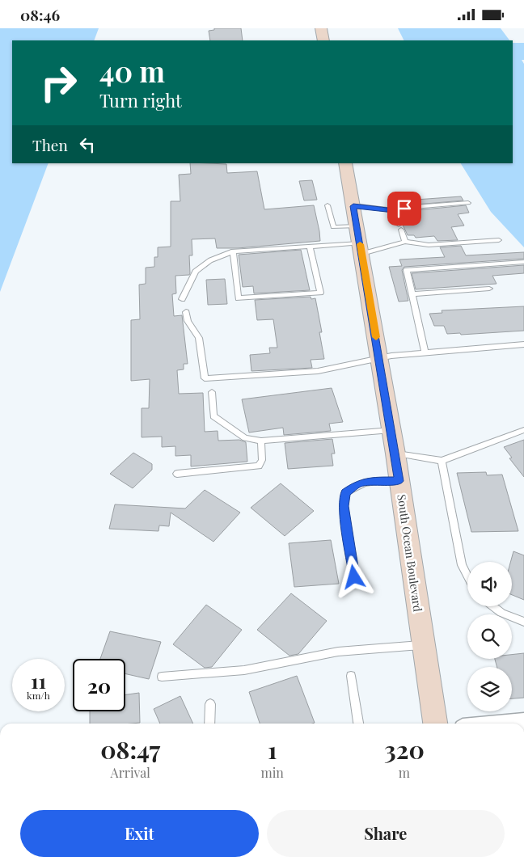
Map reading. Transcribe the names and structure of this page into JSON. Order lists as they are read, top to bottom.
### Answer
{
  "streets": {
    "main road": ["South Ocean Boulevard"]
  },
  "page": {
    "status": "08:46",
    "turn": ["40 m", "Turn right"],
    "then": "Then",
    "speed": "11 km/h",
    "limit": "20",
    "eta": [
      "08:47",
      "Arrival",
      "1",
      "min",
      "320",
      "m"
    ],
    "buttons": ["Exit", "Share"]
  }
}
